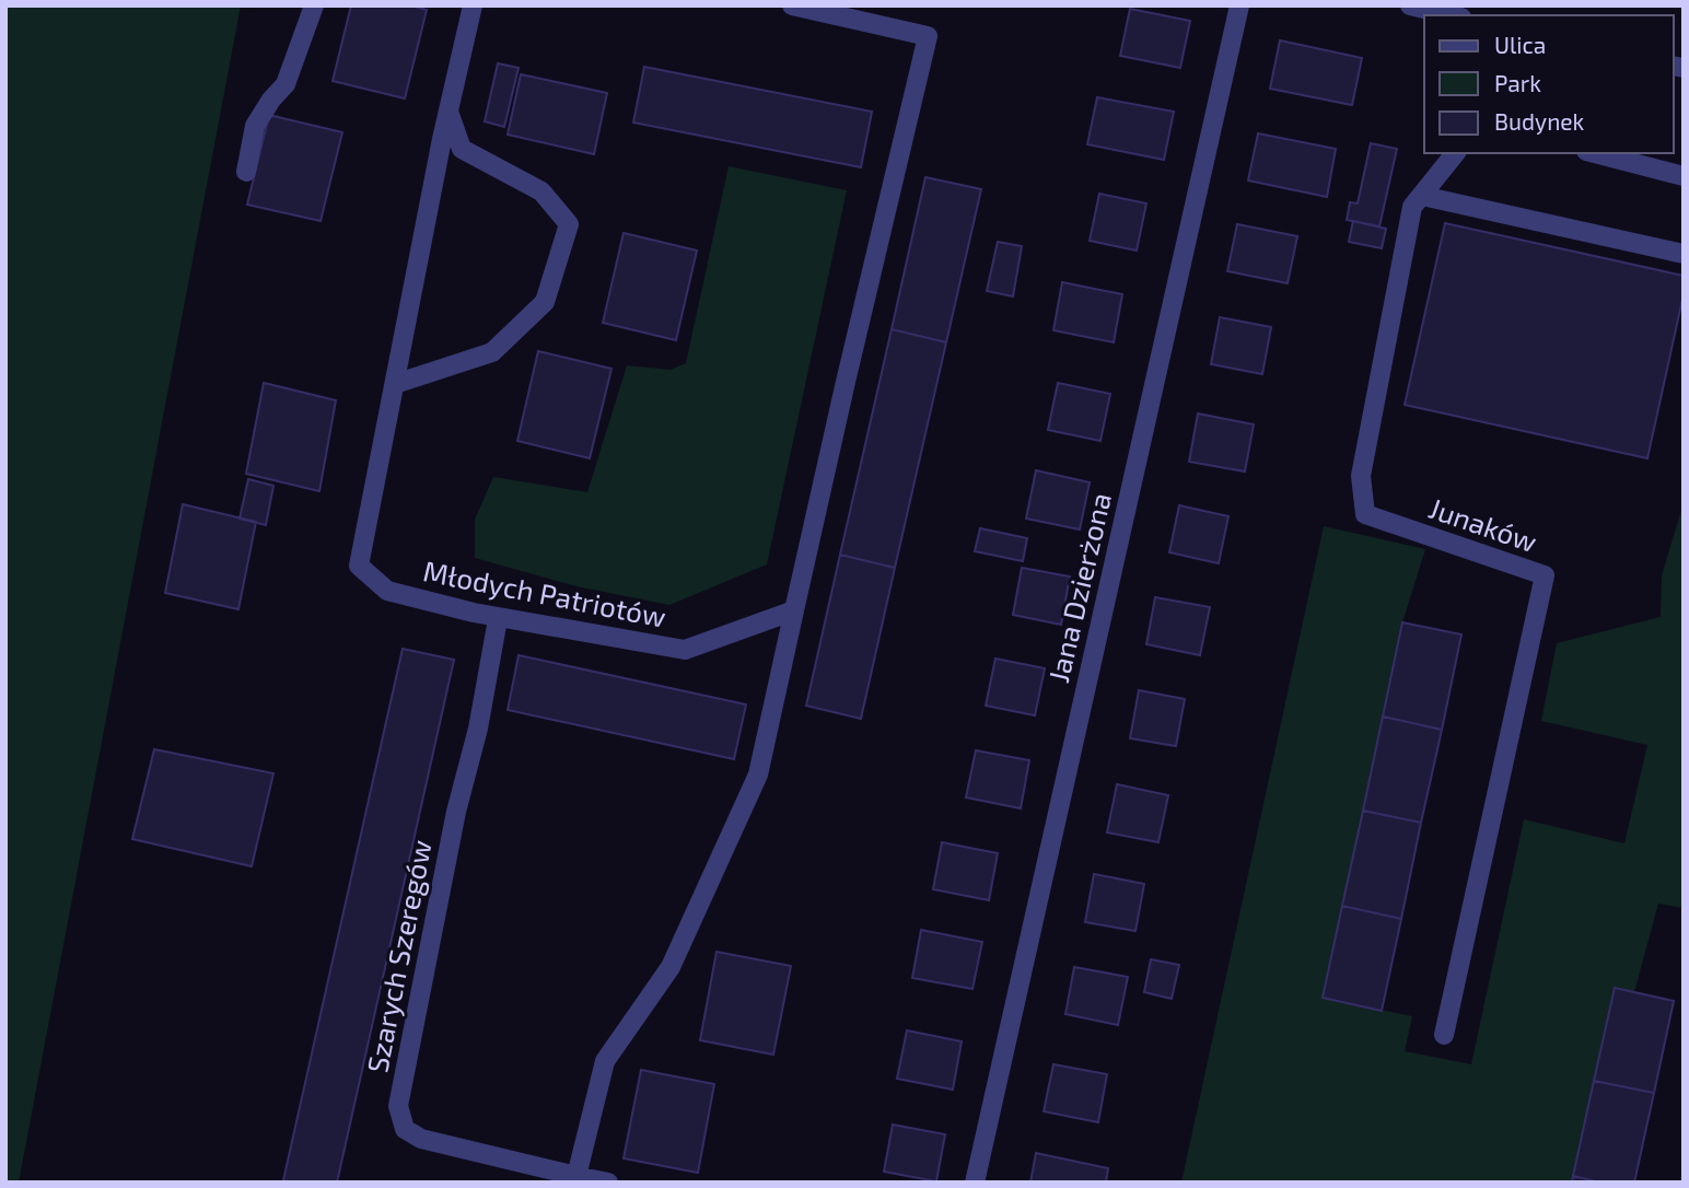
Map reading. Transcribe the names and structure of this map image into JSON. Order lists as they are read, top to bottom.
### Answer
{
  "streets": {
    "street": [
      "Junaków",
      "Jana Dzierżona",
      "Młodych Patriotów",
      "Szarych Szeregów"
    ]
  },
  "crossings": [
    ["Młodych Patriotów", "Szarych Szeregów"]
  ],
  "legend": ["Ulica", "Park", "Budynek"]
}
